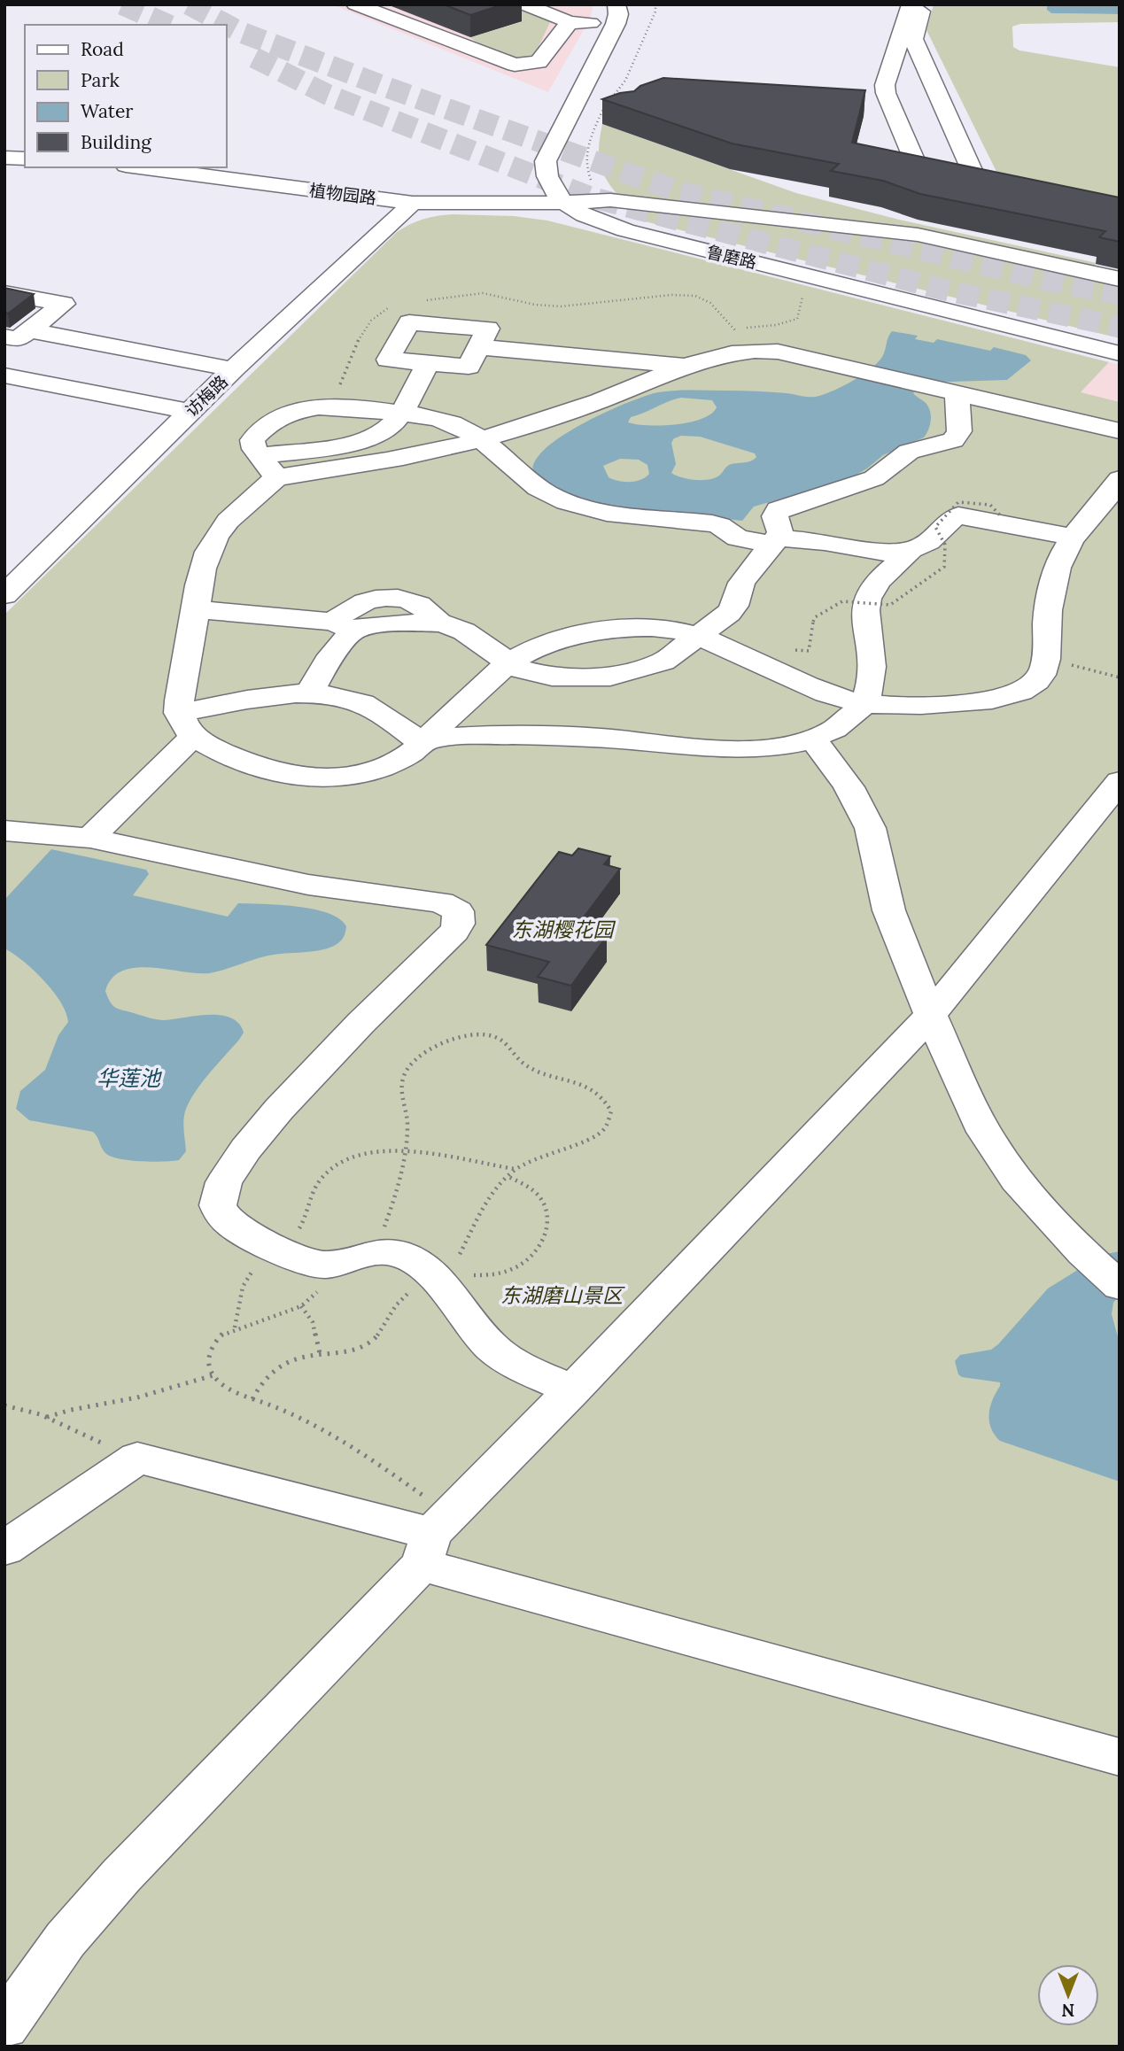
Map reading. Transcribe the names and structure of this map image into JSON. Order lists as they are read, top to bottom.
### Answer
{
  "streets": {
    "street": ["植物园路", "鲁磨路", "访梅路"]
  },
  "crossings": [
    ["植物园路", "鲁磨路"],
    ["植物园路", "访梅路"]
  ],
  "water": ["华莲池"],
  "parks": ["东湖樱花园", "东湖磨山景区"],
  "legend": [
    "Road",
    "Park",
    "Water",
    "Building"
  ],
  "north": "bottom"
}
